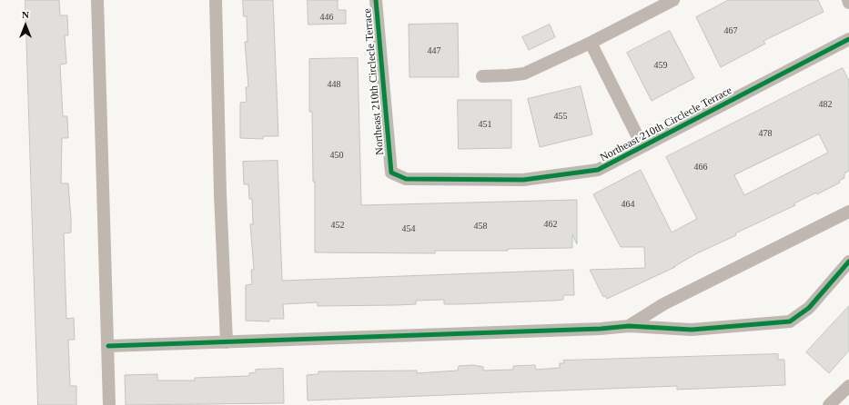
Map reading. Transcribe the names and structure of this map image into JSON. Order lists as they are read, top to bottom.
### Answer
{
  "streets": {
    "street": ["Northeast 210th Circlecle Terrace"]
  },
  "house_numbers": [
    "446",
    "467",
    "447",
    "459",
    "448",
    "482",
    "455",
    "451",
    "478",
    "450",
    "466",
    "464",
    "462",
    "452",
    "458",
    "454"
  ],
  "north": "top"
}
